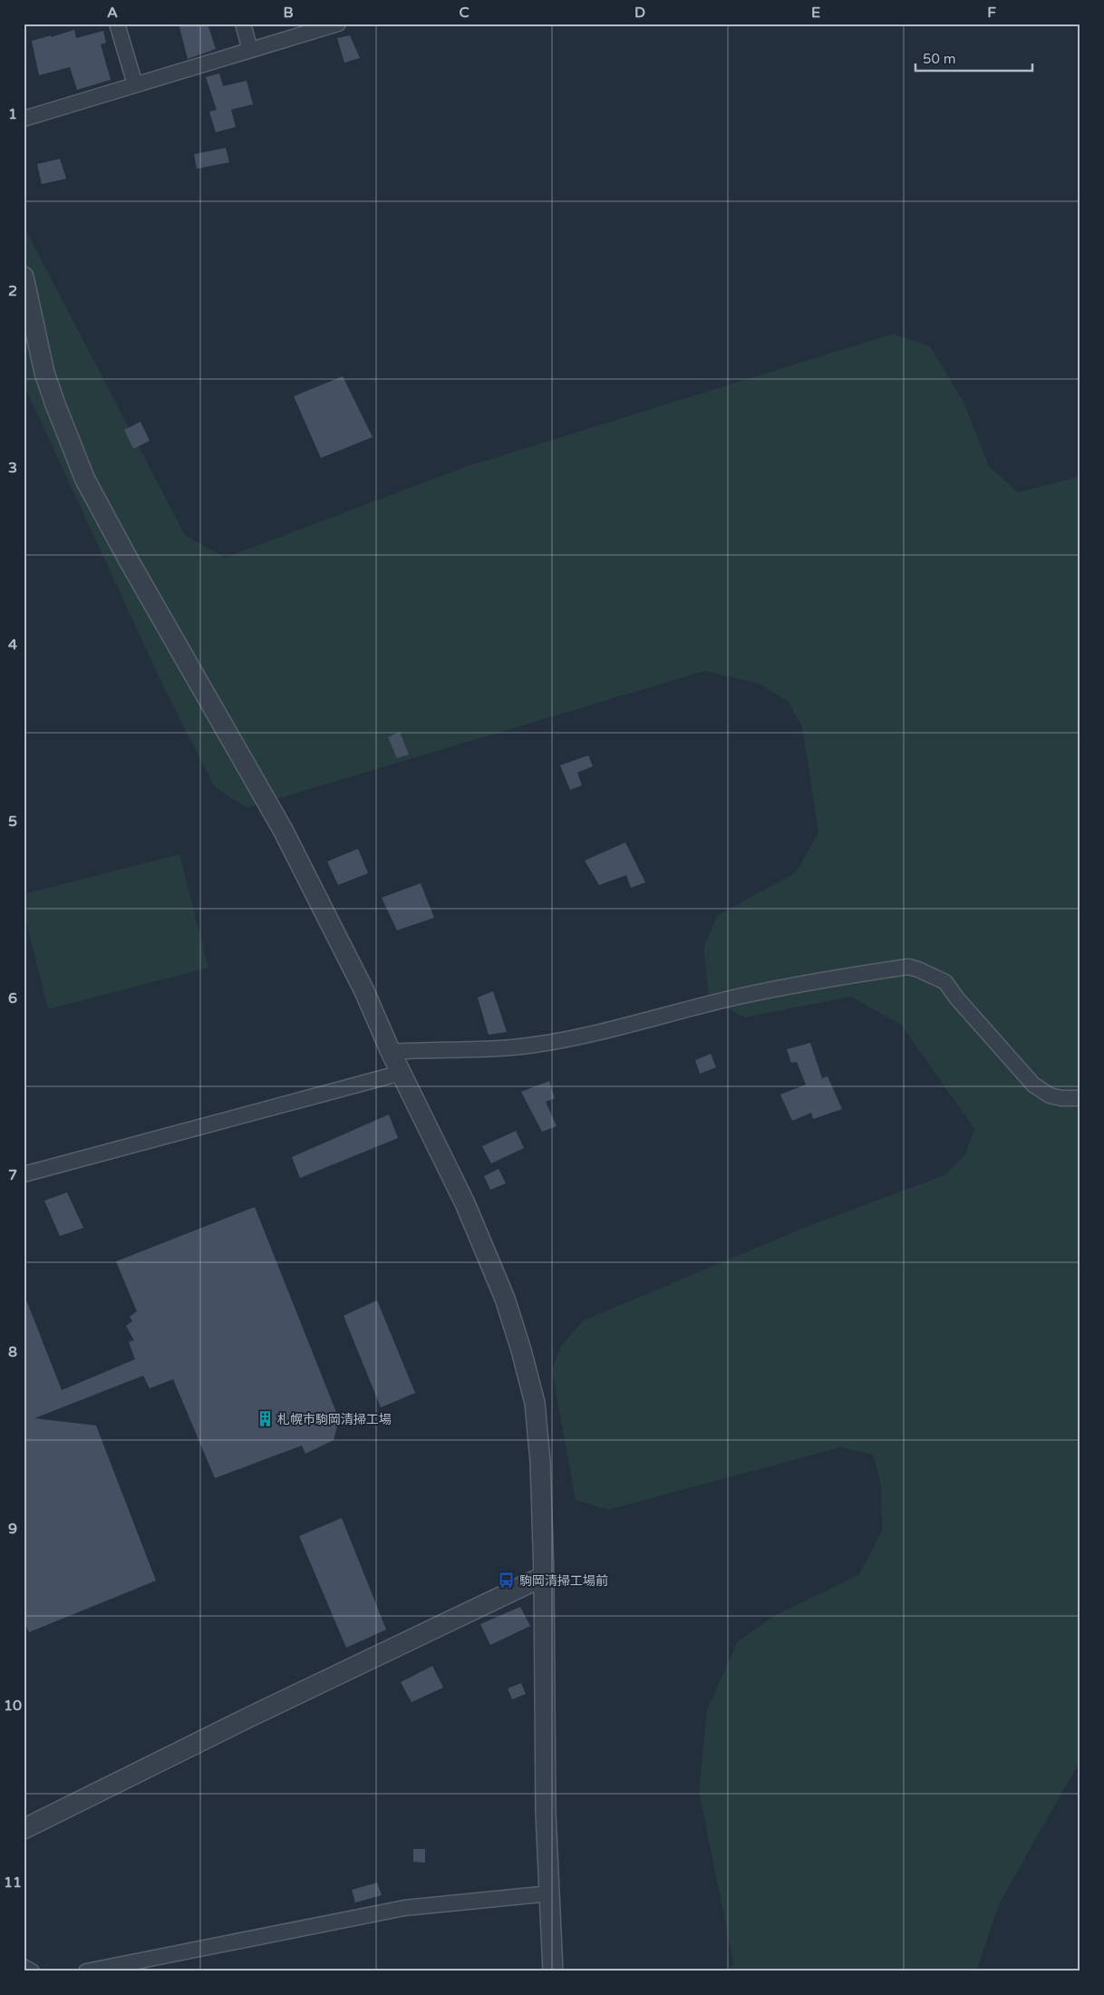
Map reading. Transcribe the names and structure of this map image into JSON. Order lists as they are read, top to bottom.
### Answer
{
  "places": {
    "building": ["札幌市駒岡清掃工場"],
    "bus stop": ["駒岡清掃工場前"]
  },
  "scale_bar": "50 m",
  "grid": {
    "columns": [
      "A",
      "B",
      "C",
      "D",
      "E",
      "F"
    ],
    "rows": [
      "1",
      "2",
      "3",
      "4",
      "5",
      "6",
      "7",
      "8",
      "9",
      "10",
      "11"
    ]
  }
}
